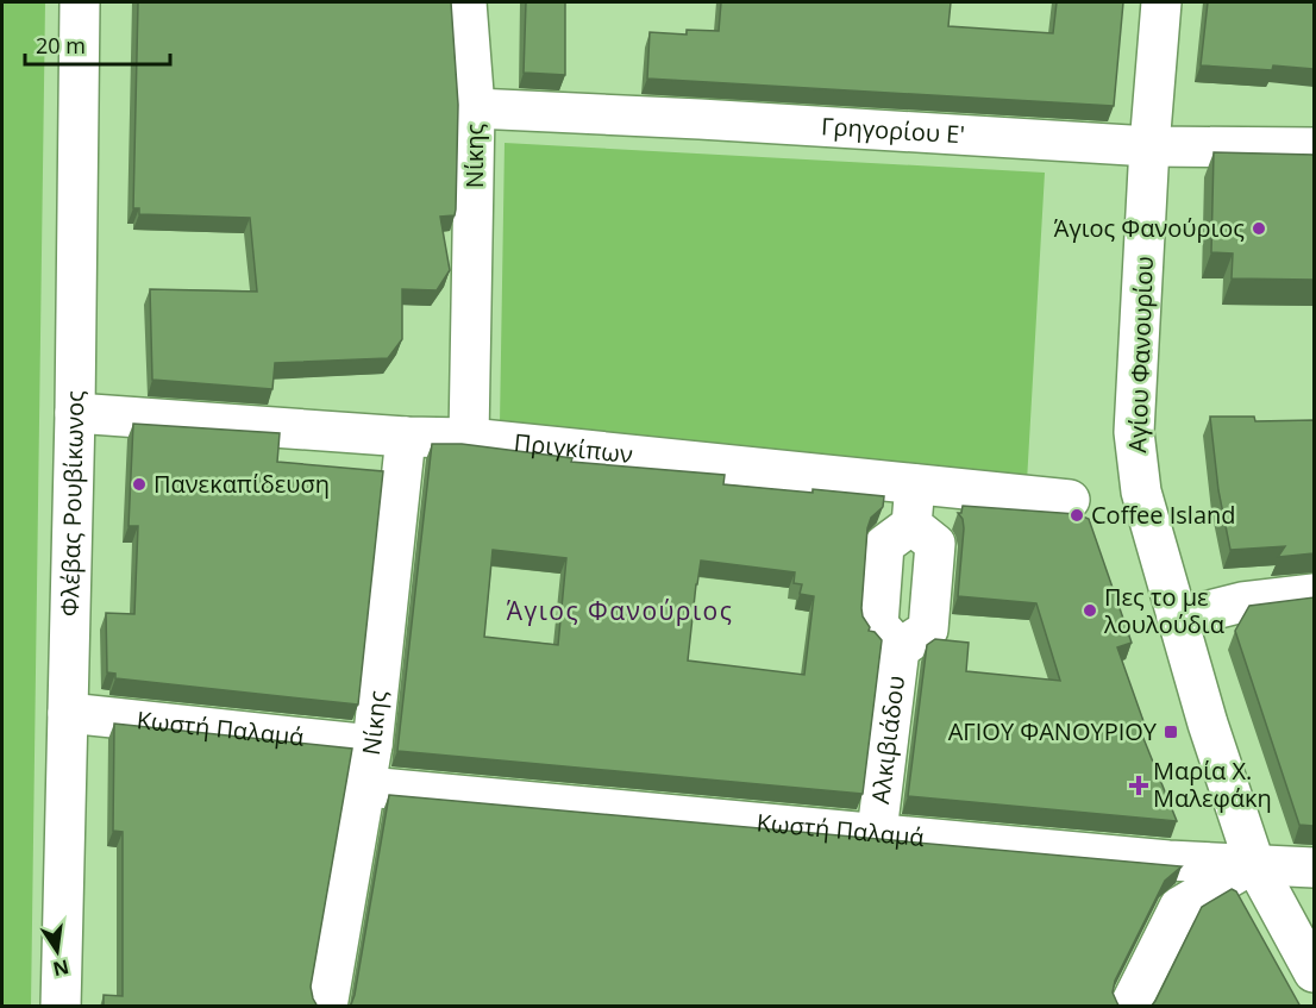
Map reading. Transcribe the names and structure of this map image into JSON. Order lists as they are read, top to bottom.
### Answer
{
  "streets": {
    "street": [
      "Γρηγορίου Ε'",
      "Νίκης",
      "Αγίου Φανουρίου",
      "Πριγκίπων",
      "Φλέβας Ρουβίκωνος",
      "Κωστή Παλαμά",
      "Αλκιβιάδου"
    ]
  },
  "crossings": [
    ["Γρηγορίου Ε'", "Νίκης"],
    ["Γρηγορίου Ε'", "Αγίου Φανουρίου"],
    ["Νίκης", "Πριγκίπων"],
    ["Νίκης", "Κωστή Παλαμά"],
    ["Αγίου Φανουρίου", "Κωστή Παλαμά"],
    ["Πριγκίπων", "Φλέβας Ρουβίκωνος"],
    ["Φλέβας Ρουβίκωνος", "Κωστή Παλαμά"],
    ["Κωστή Παλαμά", "Αλκιβιάδου"]
  ],
  "districts": ["Άγιος Φανούριος"],
  "places": {
    "other": [
      "Άγιος Φανούριος",
      "Πανεκαπίδευση",
      "Coffee Island",
      "Πες το με λουλούδια"
    ],
    "transit": ["ΑΓΙΟΥ ΦΑΝΟΥΡΙΟΥ"],
    "health": ["Μαρία Χ. Μαλεφάκη"]
  },
  "scale_bar": "20 m",
  "north": "bottom"
}
